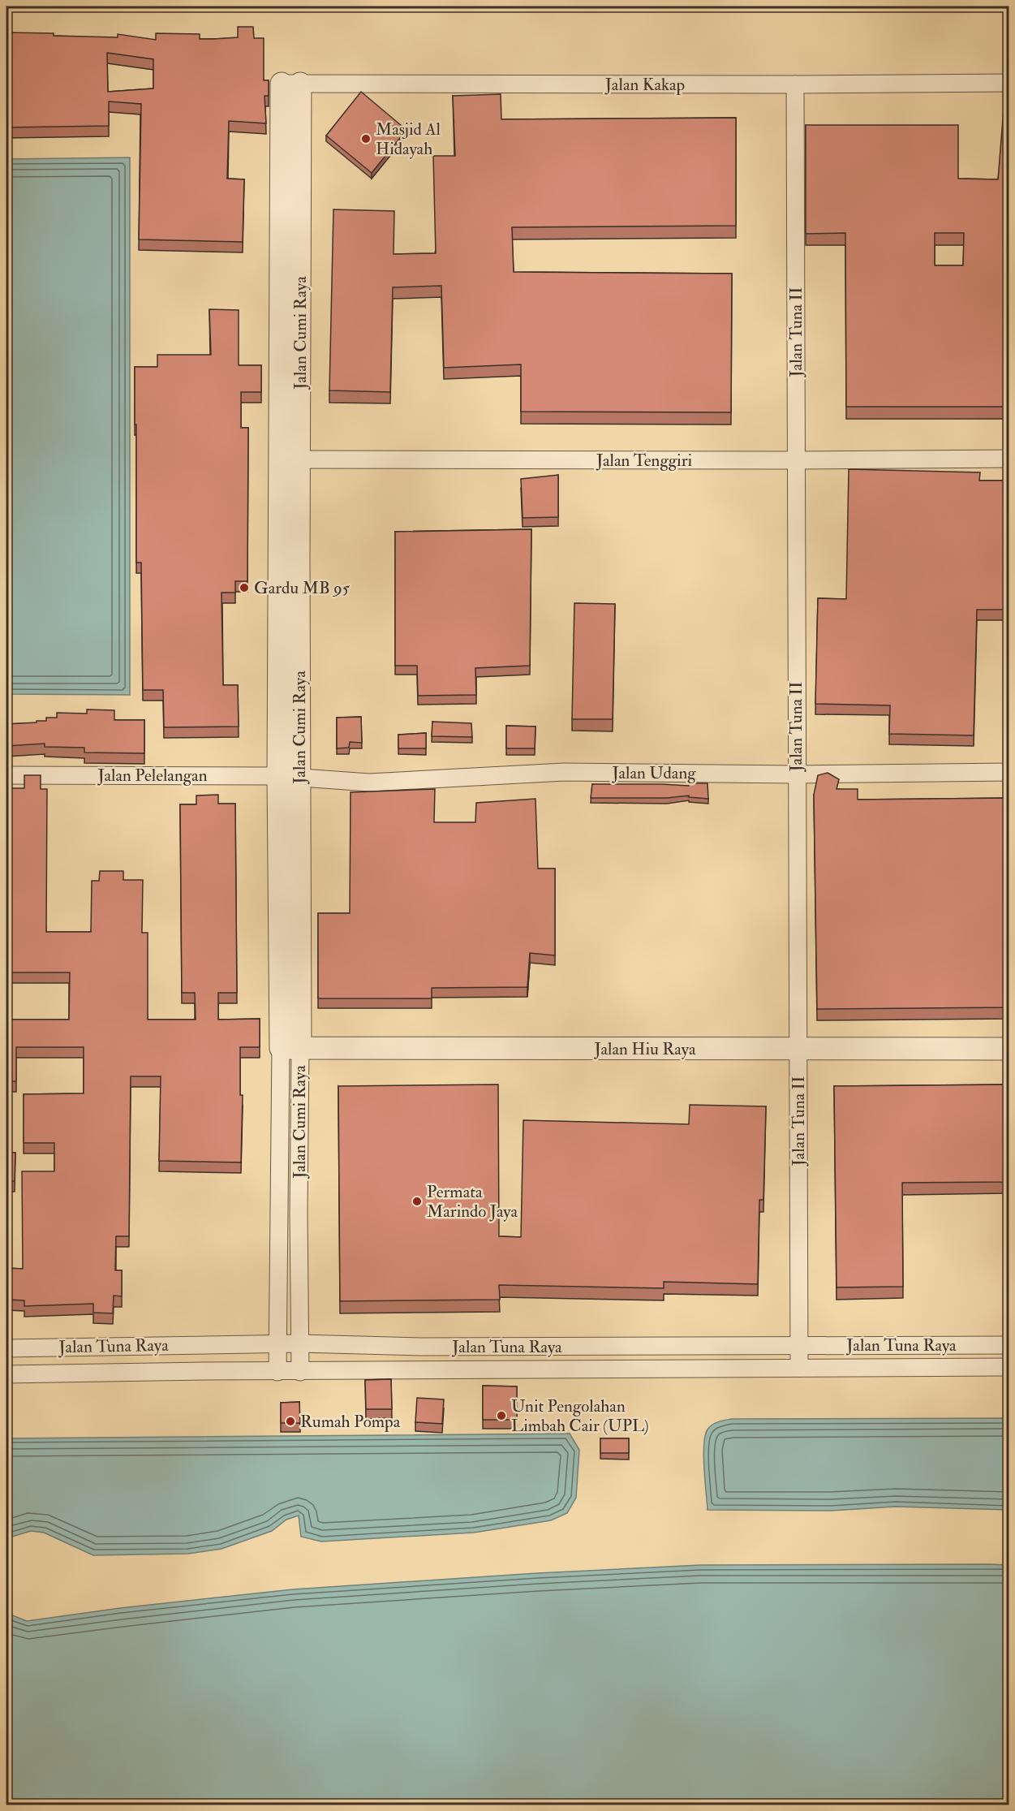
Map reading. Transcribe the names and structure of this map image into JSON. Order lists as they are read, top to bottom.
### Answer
{
  "streets": {
    "street": [
      "Jalan Kakap",
      "Jalan Tuna II",
      "Jalan Cumi Raya",
      "Jalan Tenggiri",
      "Jalan Udang",
      "Jalan Pelelangan",
      "Jalan Hiu Raya",
      "Jalan Tuna Raya"
    ]
  },
  "crossings": [
    ["Jalan Kakap", "Jalan Tuna II"],
    ["Jalan Kakap", "Jalan Cumi Raya"],
    ["Jalan Tuna II", "Jalan Tenggiri"],
    ["Jalan Tuna II", "Jalan Udang"],
    ["Jalan Tuna II", "Jalan Hiu Raya"],
    ["Jalan Tuna II", "Jalan Tuna Raya"],
    ["Jalan Cumi Raya", "Jalan Tenggiri"],
    ["Jalan Cumi Raya", "Jalan Udang"],
    ["Jalan Cumi Raya", "Jalan Pelelangan"],
    ["Jalan Cumi Raya", "Jalan Hiu Raya"],
    ["Jalan Cumi Raya", "Jalan Tuna Raya"],
    ["Jalan Udang", "Jalan Pelelangan"]
  ],
  "places": [
    "Masjid Al Hidayah",
    "Gardu MB 95",
    "Permata Marindo Jaya",
    "Unit Pengolahan Limbah Cair (UPL)",
    "Rumah Pompa"
  ]
}
